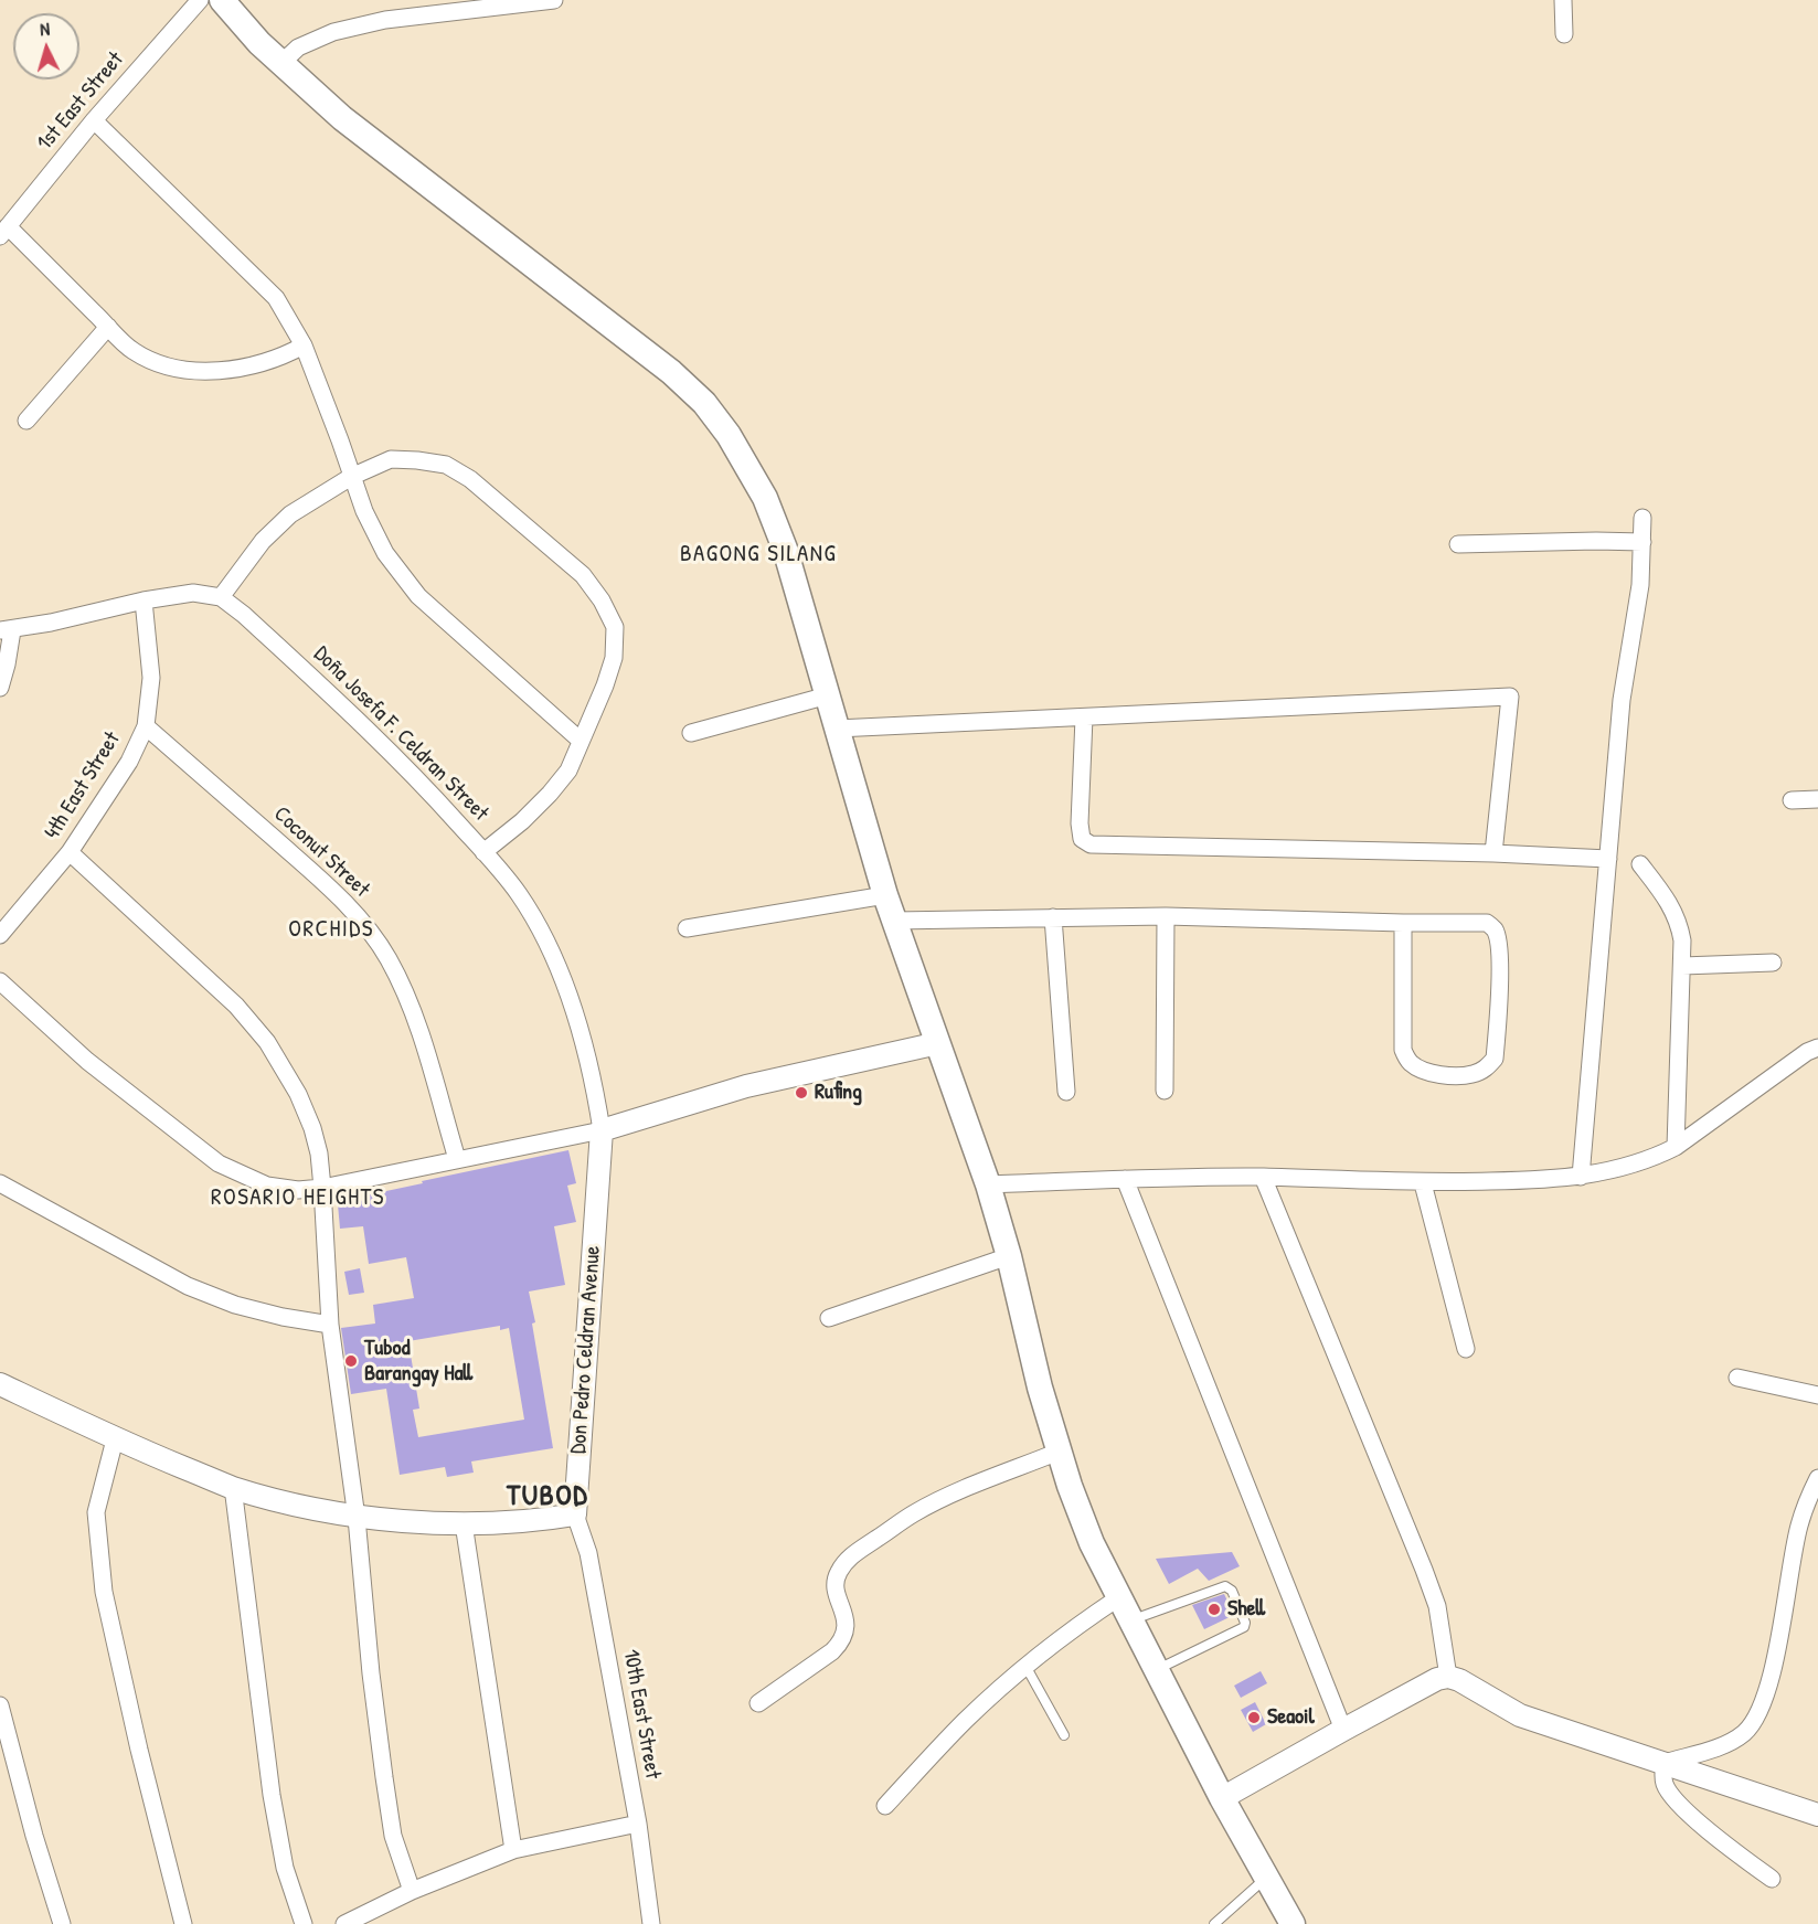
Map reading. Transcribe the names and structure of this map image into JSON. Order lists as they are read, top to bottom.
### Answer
{
  "streets": {
    "street": [
      "1st East Street",
      "Doña Josefa F. Celdran Street",
      "4th East Street",
      "Coconut Street",
      "Don Pedro Celdran Avenue",
      "10th East Street"
    ]
  },
  "crossings": [
    ["Doña Josefa F. Celdran Street", "Don Pedro Celdran Avenue"],
    ["4th East Street", "Coconut Street"],
    ["Don Pedro Celdran Avenue", "10th East Street"]
  ],
  "districts": [
    "BAGONG SILANG",
    "ORCHIDS",
    "ROSARIO HEIGHTS",
    "TUBOD"
  ],
  "places": [
    "Rufing",
    "Tubod Barangay Hall",
    "Shell",
    "Seaoil"
  ],
  "north": "top"
}
